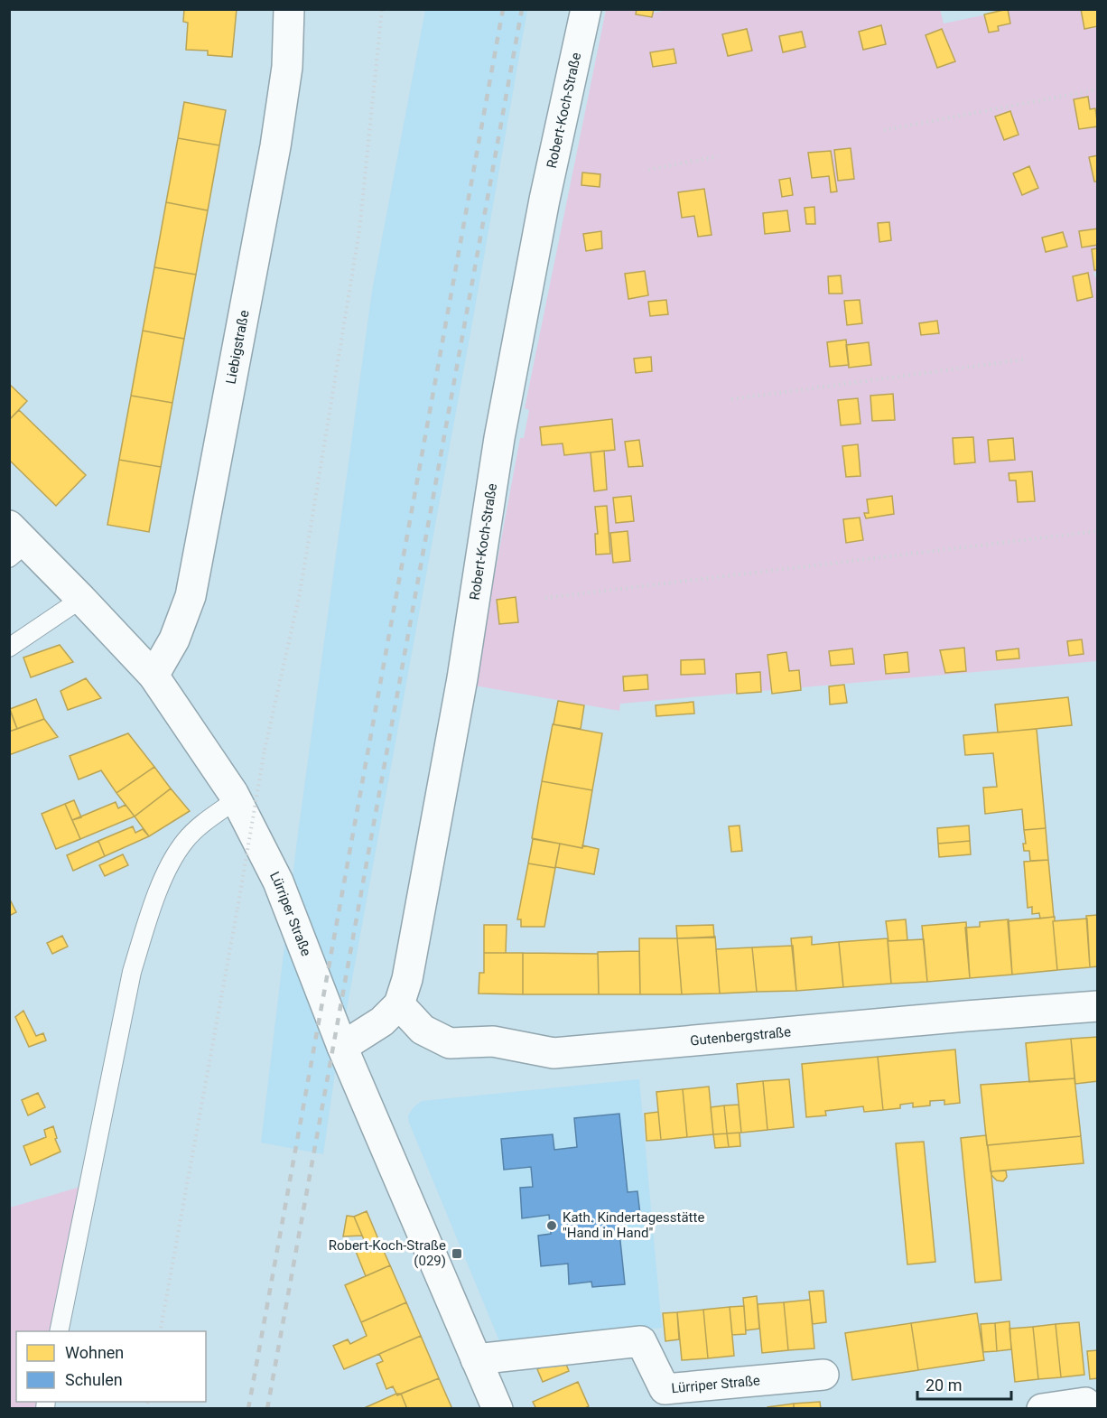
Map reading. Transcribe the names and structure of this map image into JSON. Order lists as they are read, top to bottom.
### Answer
{
  "streets": {
    "street": [
      "Robert-Koch-Straße",
      "Liebigstraße",
      "Lürriper Straße",
      "Gutenbergstraße"
    ]
  },
  "crossings": [
    ["Robert-Koch-Straße", "Lürriper Straße"],
    ["Robert-Koch-Straße", "Gutenbergstraße"],
    ["Liebigstraße", "Lürriper Straße"]
  ],
  "places": {
    "other": ["Kath. Kindertagesstätte \"Hand in Hand\""],
    "transit": ["Robert-Koch-Straße (029)"]
  },
  "legend": ["Wohnen", "Schulen"],
  "scale_bar": "20 m"
}
